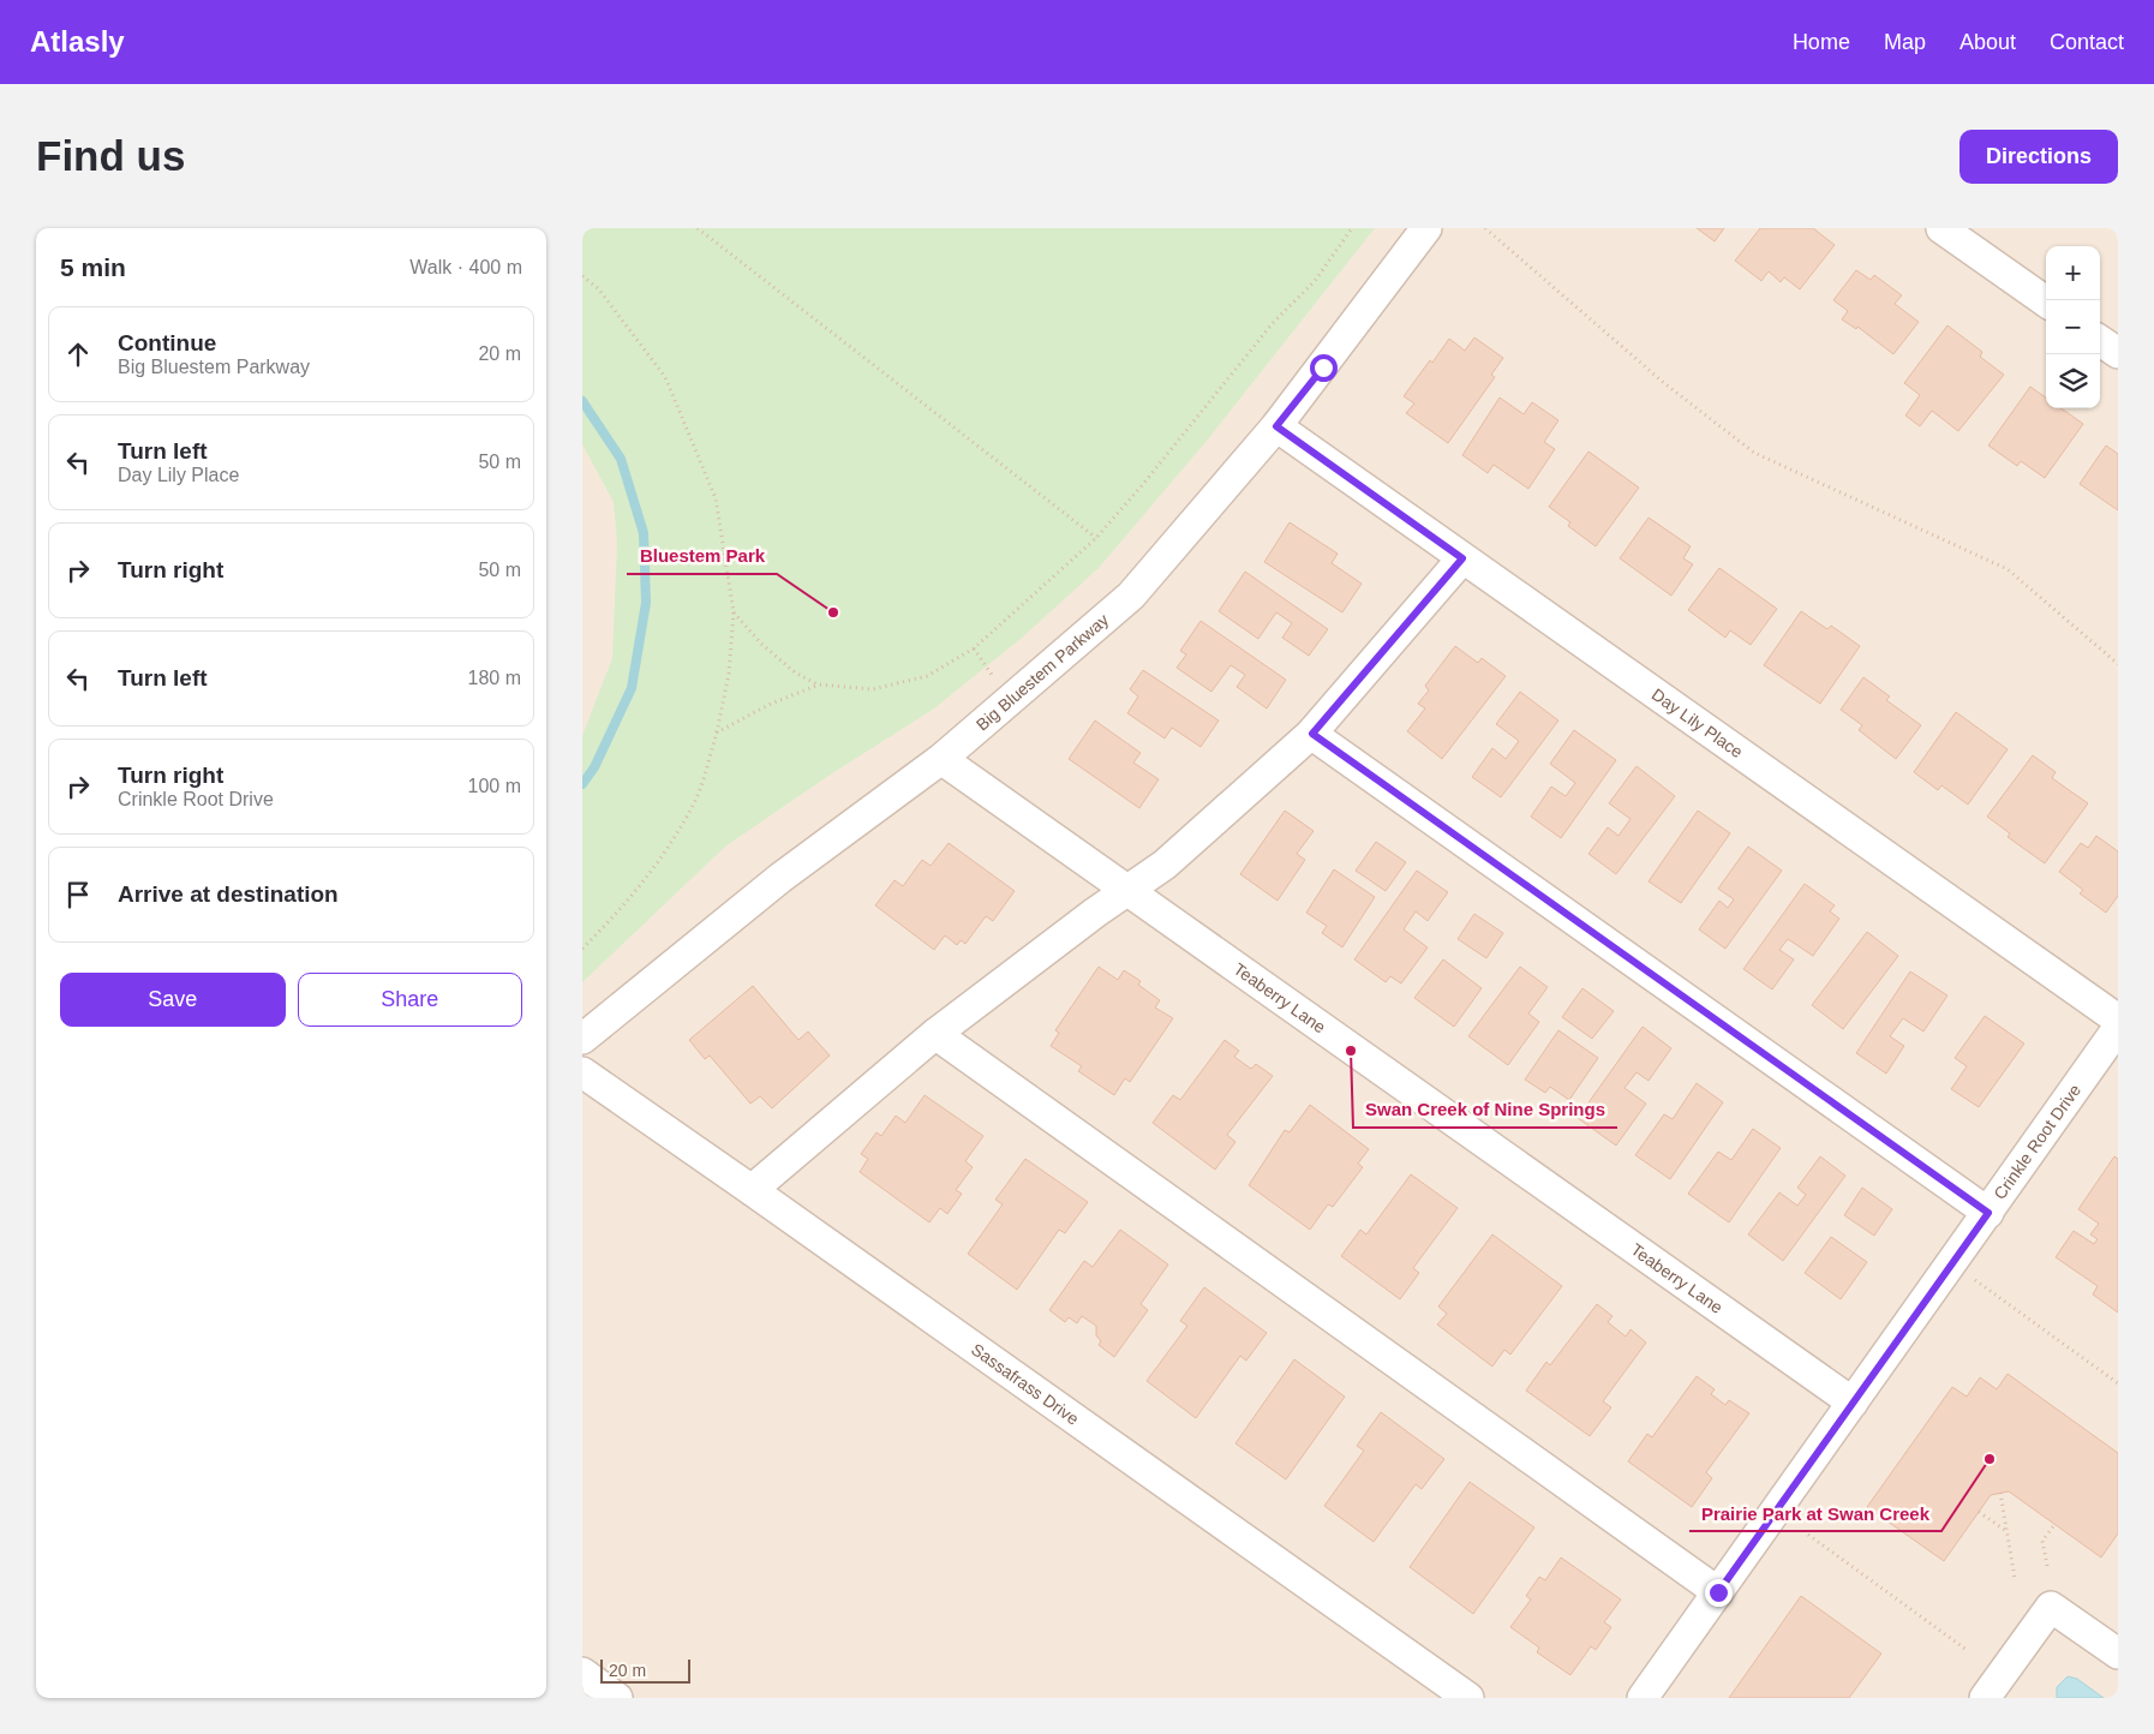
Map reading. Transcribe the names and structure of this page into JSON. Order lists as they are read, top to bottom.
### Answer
{
  "streets": {
    "street": [
      "Big Bluestem Parkway",
      "Day Lily Place",
      "Teaberry Lane",
      "Crinkle Root Drive",
      "Sassafrass Drive"
    ]
  },
  "crossings": [
    ["Big Bluestem Parkway", "Day Lily Place"],
    ["Big Bluestem Parkway", "Teaberry Lane"],
    ["Teaberry Lane", "Crinkle Root Drive"]
  ],
  "places": ["Bluestem Park", "Swan Creek of Nine Springs", "Prairie Park at Swan Creek"],
  "scale_bar": "20 m",
  "page": {
    "header": "Atlasly",
    "nav": [
      "Home",
      "Map",
      "About",
      "Contact"
    ],
    "buttons": [
      "Directions",
      ["Save", "Share"]
    ],
    "title": "Find us",
    "heading": ["5 min", "Walk · 400 m"],
    "map_buttons": ["+", "−"],
    "list": [
      ["Continue", "Big Bluestem Parkway", "20 m"],
      ["Turn left", "Day Lily Place", "50 m"],
      ["Turn right", "50 m"],
      ["Turn left", "180 m"],
      ["Turn right", "Crinkle Root Drive", "100 m"],
      "Arrive at destination"
    ],
    "scale": "20 m"
  }
}
